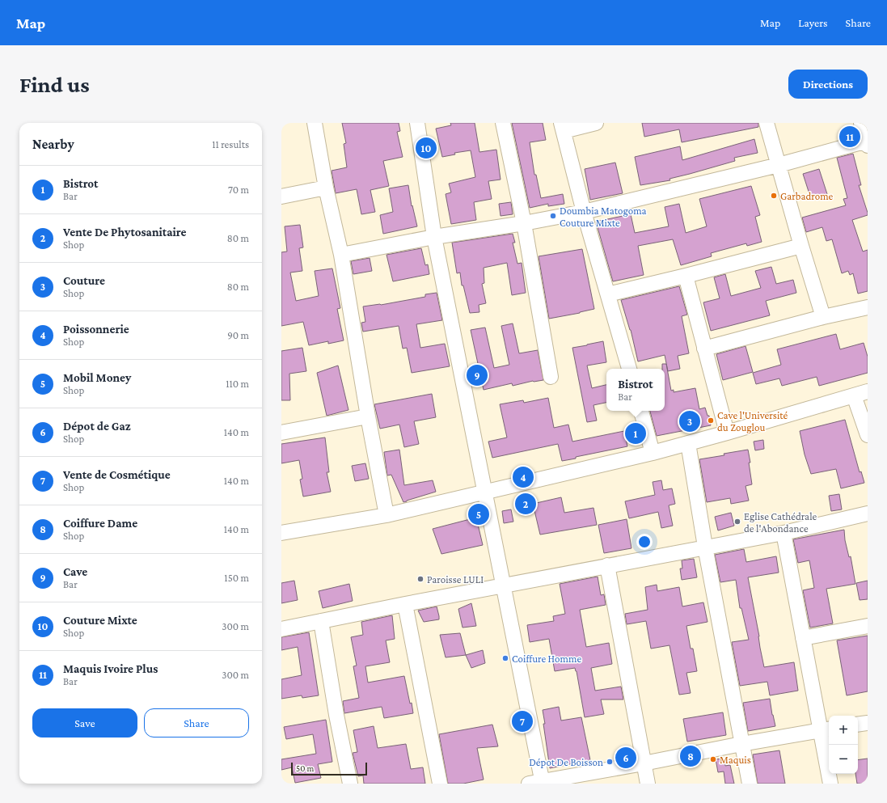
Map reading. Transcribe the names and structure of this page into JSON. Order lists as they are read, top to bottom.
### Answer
{
  "places": [
    "Garbadrome",
    "Doumbia Matogoma Couture Mixte",
    "Cave l'Université du Zouglou",
    "Eglise Cathédrale de l'Abondance",
    "Paroisse LULI",
    "Coiffure Homme",
    "Maquis",
    "Dépot De Boisson"
  ],
  "scale_bar": "50 m",
  "page": {
    "header": "Map",
    "nav": ["Map", "Layers", "Share"],
    "buttons": [
      "Directions",
      ["Save", "Share"]
    ],
    "title": "Find us",
    "heading": ["Nearby", "11 results"],
    "pins": [
      "11",
      "10",
      "9",
      "3",
      "1",
      "4",
      "2",
      "5",
      "7",
      "8",
      "6"
    ],
    "list": [
      {
        "mark": "1",
        "name": "Bistrot",
        "note": "Bar",
        "value": "70 m"
      },
      {
        "mark": "2",
        "name": "Vente De Phytosanitaire",
        "note": "Shop",
        "value": "80 m"
      },
      {
        "mark": "3",
        "name": "Couture",
        "note": "Shop",
        "value": "80 m"
      },
      {
        "mark": "4",
        "name": "Poissonnerie",
        "note": "Shop",
        "value": "90 m"
      },
      {
        "mark": "5",
        "name": "Mobil Money",
        "note": "Shop",
        "value": "110 m"
      },
      {
        "mark": "6",
        "name": "Dépot de Gaz",
        "note": "Shop",
        "value": "140 m"
      },
      {
        "mark": "7",
        "name": "Vente de Cosmétique",
        "note": "Shop",
        "value": "140 m"
      },
      {
        "mark": "8",
        "name": "Coiffure Dame",
        "note": "Shop",
        "value": "140 m"
      },
      {
        "mark": "9",
        "name": "Cave",
        "note": "Bar",
        "value": "150 m"
      },
      {
        "mark": "10",
        "name": "Couture Mixte",
        "note": "Shop",
        "value": "300 m"
      },
      {
        "mark": "11",
        "name": "Maquis Ivoire Plus",
        "note": "Bar",
        "value": "300 m"
      }
    ],
    "popup": ["Bistrot", "Bar"],
    "map_buttons": ["+", "−"],
    "scale": "50 m"
  }
}
